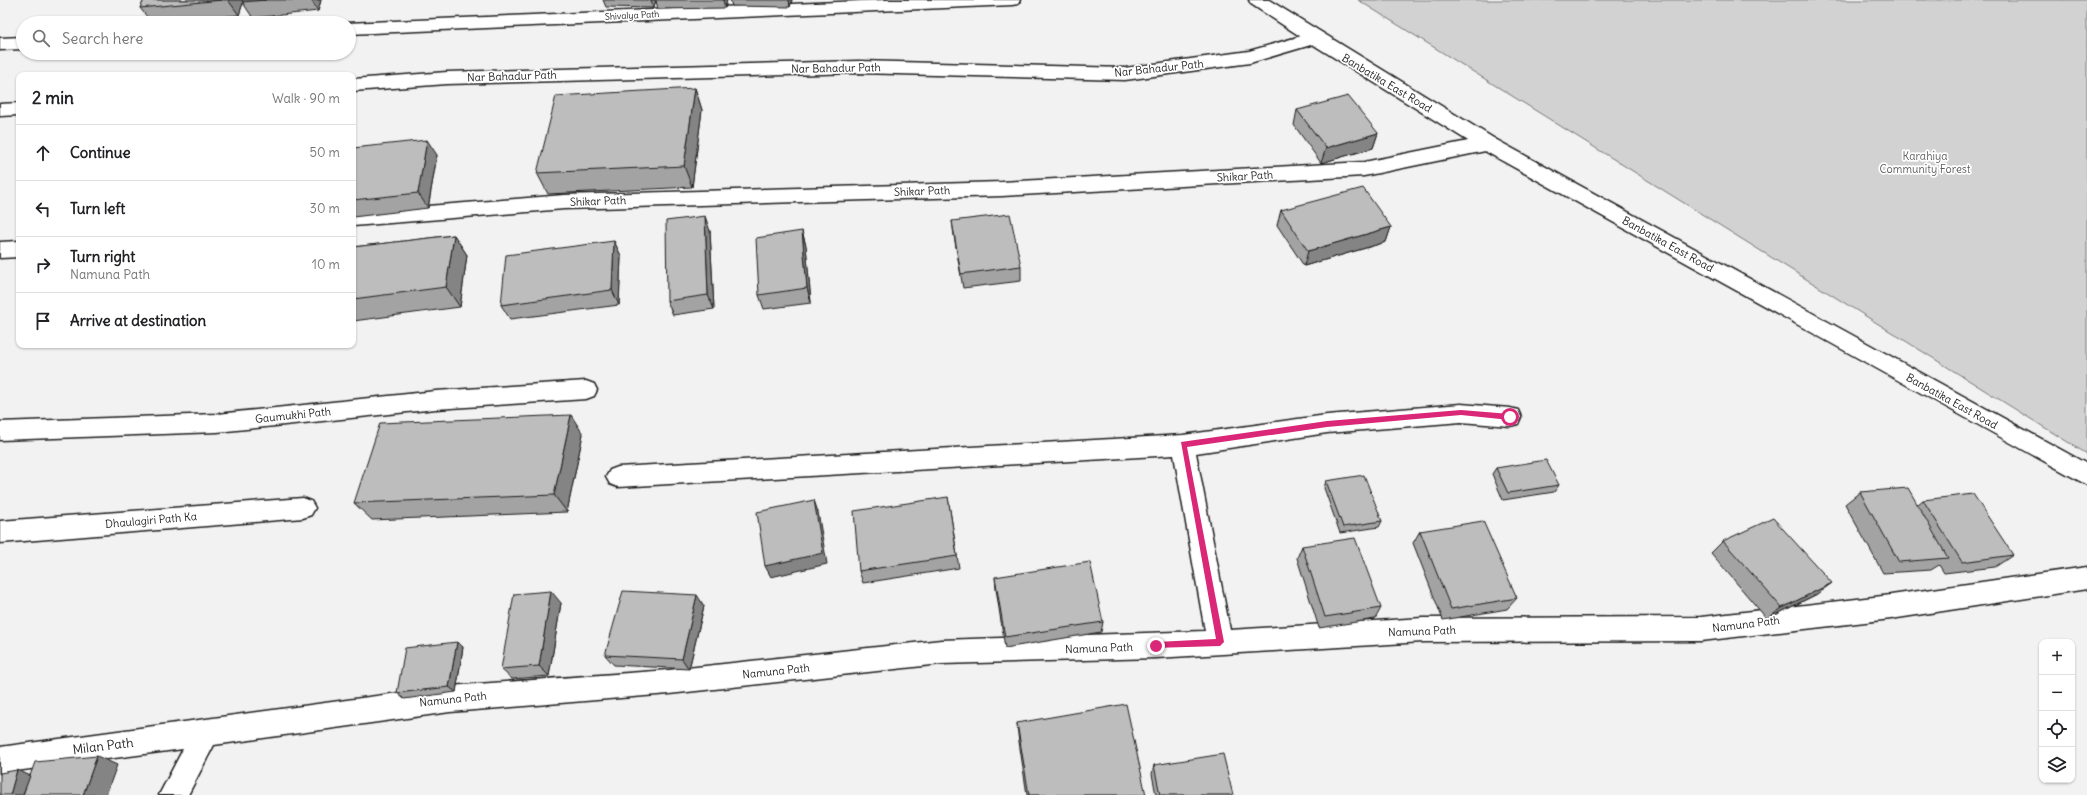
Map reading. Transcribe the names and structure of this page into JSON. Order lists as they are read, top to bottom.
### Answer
{
  "streets": {
    "street": [
      "Shivalya Path",
      "Nar Bahadur Path",
      "Banbatika East Road",
      "Shikar Path",
      "Gaumukhi Path",
      "Dhaulagiri Path Ka",
      "Namuna Path",
      "Milan Path"
    ]
  },
  "crossings": [
    ["Nar Bahadur Path", "Banbatika East Road"],
    ["Banbatika East Road", "Shikar Path"],
    ["Namuna Path", "Milan Path"]
  ],
  "parks": ["Karahiya Community Forest"],
  "page": {
    "search": "Search here",
    "heading": ["2 min", "Walk · 90 m"],
    "list": [
      ["Continue", "50 m"],
      ["Turn left", "30 m"],
      ["Turn right", "Namuna Path", "10 m"],
      "Arrive at destination"
    ],
    "map_buttons": ["+", "−"]
  }
}
